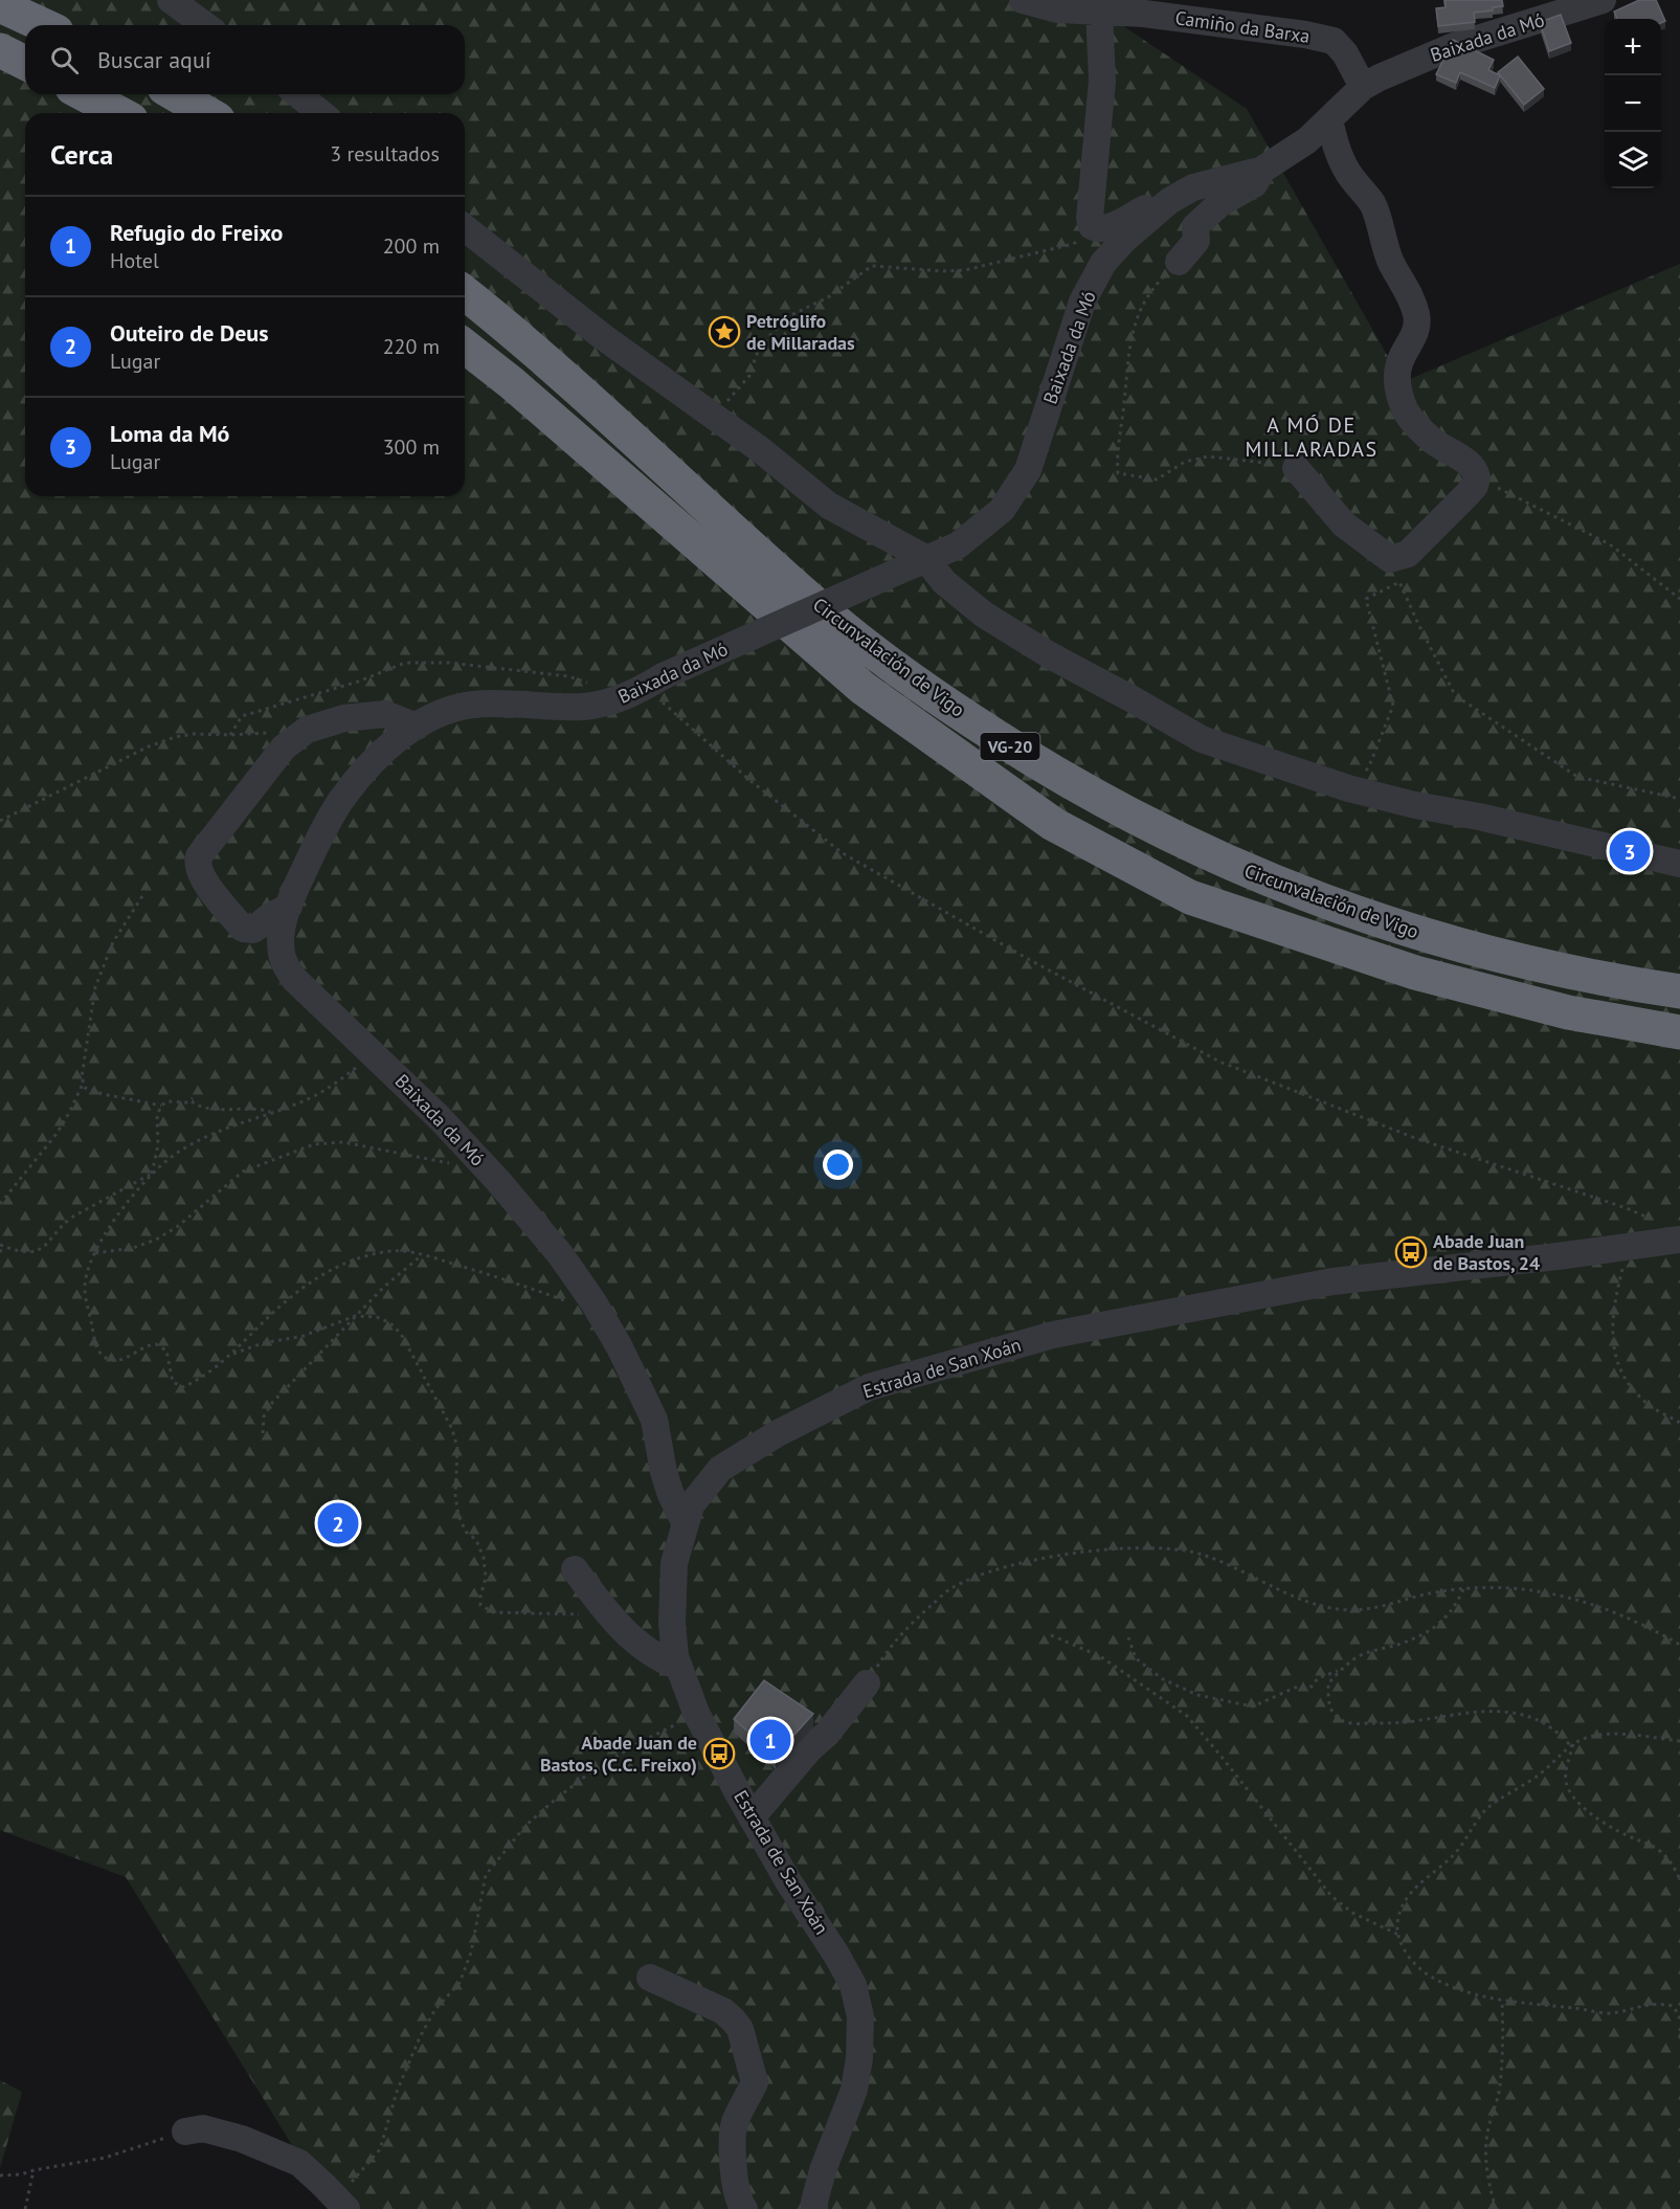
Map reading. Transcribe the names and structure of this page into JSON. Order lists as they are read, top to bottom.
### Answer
{
  "streets": {
    "highway": ["Circunvalación de Vigo", "VG-20"],
    "street": ["Camiño da Barxa", "Baixada da Mó", "Estrada de San Xoán"]
  },
  "crossings": [
    ["Camiño da Barxa", "Baixada da Mó"],
    ["Baixada da Mó", "Estrada de San Xoán"]
  ],
  "districts": ["A MÓ DE MILLARADAS"],
  "places": {
    "place": ["Petróglifo de Millaradas"],
    "bus stop": ["Abade Juan de Bastos, 24", "Abade Juan de Bastos, (C.C. Freixo)"]
  },
  "page": {
    "map_buttons": ["+", "−"],
    "search": "Buscar aquí",
    "heading": ["Cerca", "3 resultados"],
    "list": [
      {
        "mark": "1",
        "name": "Refugio do Freixo",
        "note": "Hotel",
        "value": "200 m"
      },
      {
        "mark": "2",
        "name": "Outeiro de Deus",
        "note": "Lugar",
        "value": "220 m"
      },
      {
        "mark": "3",
        "name": "Loma da Mó",
        "note": "Lugar",
        "value": "300 m"
      }
    ],
    "pins": ["3", "2", "1"]
  }
}
